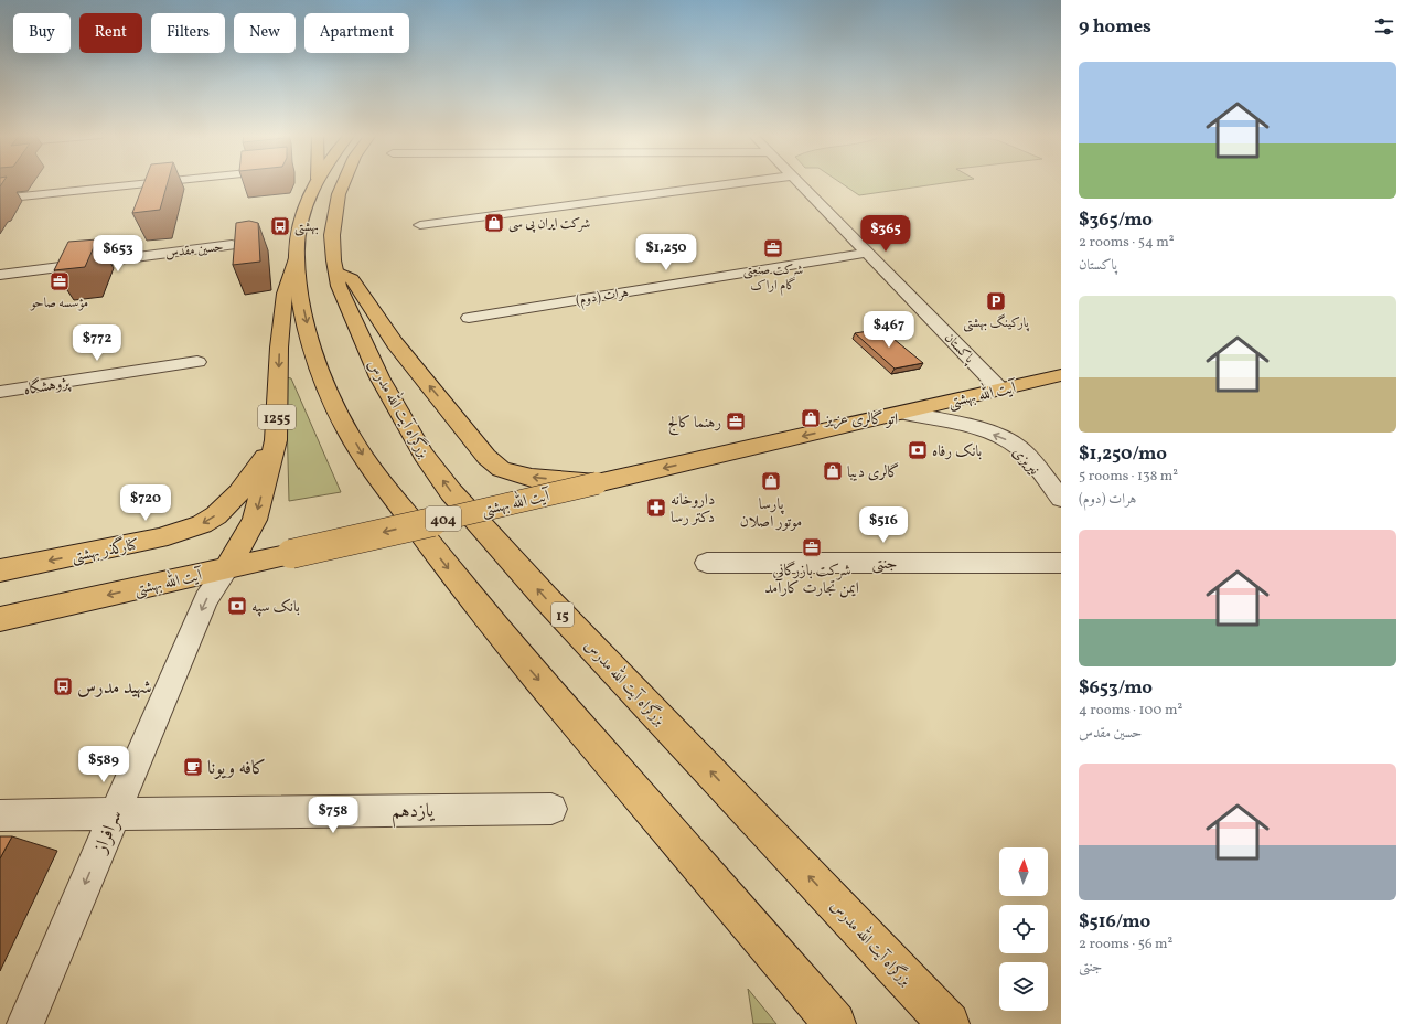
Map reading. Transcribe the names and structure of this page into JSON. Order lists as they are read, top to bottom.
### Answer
{
  "streets": {
    "main road": [
      "آیت الله بهشتی",
      "بزرگراه آیت الله مدرس",
      "1255",
      "404",
      "کنارگذر بهشتی",
      "15"
    ],
    "street": [
      "حسین مقدس",
      "هرات (دوم)",
      "پاکستان",
      "پژوهشگاه",
      "نیریزی",
      "جنتی",
      "یازدهم",
      "سرافراز"
    ]
  },
  "crossings": [
    ["هرات (دوم)", "پاکستان"],
    ["پاکستان", "آیت الله بهشتی"],
    ["آیت الله بهشتی", "1255"],
    ["آیت الله بهشتی", "نیریزی"],
    ["آیت الله بهشتی", "سرافراز"],
    ["1255", "کنارگذر بهشتی"],
    ["1255", "سرافراز"],
    ["یازدهم", "سرافراز"]
  ],
  "one_way": [
    "آیت الله بهشتی",
    "نیریزی",
    "کنارگذر بهشتی",
    "سرافراز"
  ],
  "places": {
    "shop": [
      "شرکت ایران پی سی",
      "اتو گالری عزیز",
      "گالری دیبا",
      "پارسا موتور اصلان"
    ],
    "bus stop": ["بهشتی", "شهید مدرس"],
    "office": [
      "شرکت صنعتی گام اراک",
      "مؤسسه صاحو",
      "رهنما کالج",
      "شرکت بازرگانی ایمن تجارت کارآمد"
    ],
    "parking": ["پارکینگ بهشتی"],
    "bank": ["بانک رفاه", "بانک سپه"],
    "pharmacy": ["داروخانه دکتر رسا"],
    "cafe": ["کافه ویونا"]
  },
  "north": "top",
  "page": {
    "heading": "9 homes",
    "chip": [
      "Buy",
      "Rent",
      "Filters",
      "New",
      "Apartment"
    ],
    "list": [
      {
        "name": "$365/mo",
        "note": "2 rooms · 54 m² · پاکستان"
      },
      {
        "name": "$1,250/mo",
        "note": "5 rooms · 138 m² · هرات (دوم)"
      },
      {
        "name": "$653/mo",
        "note": "4 rooms · 100 m² · حسین مقدس"
      },
      {
        "name": "$516/mo",
        "note": "2 rooms · 56 m² · جنتی"
      }
    ],
    "price": [
      "$365",
      "$1,250",
      "$653",
      "$467",
      "$772",
      "$720",
      "$516",
      "$589",
      "$758"
    ]
  }
}
